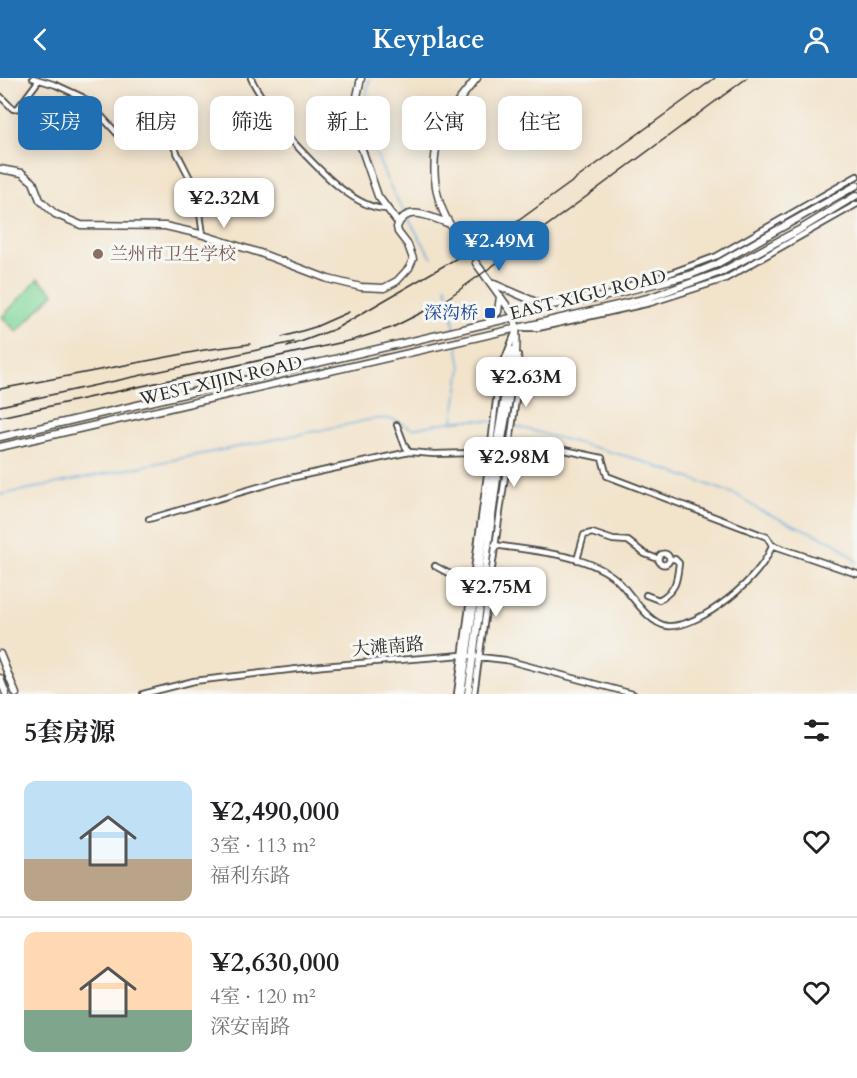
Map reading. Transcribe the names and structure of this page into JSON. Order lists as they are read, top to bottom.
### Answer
{
  "streets": {
    "main road": ["EAST XIGU ROAD", "WEST XIJIN ROAD"],
    "street": ["大滩南路"]
  },
  "crossings": [
    ["EAST XIGU ROAD", "WEST XIJIN ROAD"]
  ],
  "places": {
    "other": ["兰州市卫生学校"],
    "transit": ["深沟桥"]
  },
  "page": {
    "header": "Keyplace",
    "chip": [
      "买房",
      "租房",
      "筛选",
      "新上",
      "公寓",
      "住宅"
    ],
    "price": [
      "¥2.32M",
      "¥2.49M",
      "¥2.63M",
      "¥2.98M",
      "¥2.75M"
    ],
    "heading": "5套房源",
    "list": [
      {
        "name": "¥2,490,000",
        "note": "3室 · 113 m² · 福利东路"
      },
      {
        "name": "¥2,630,000",
        "note": "4室 · 120 m² · 深安南路"
      }
    ]
  }
}
